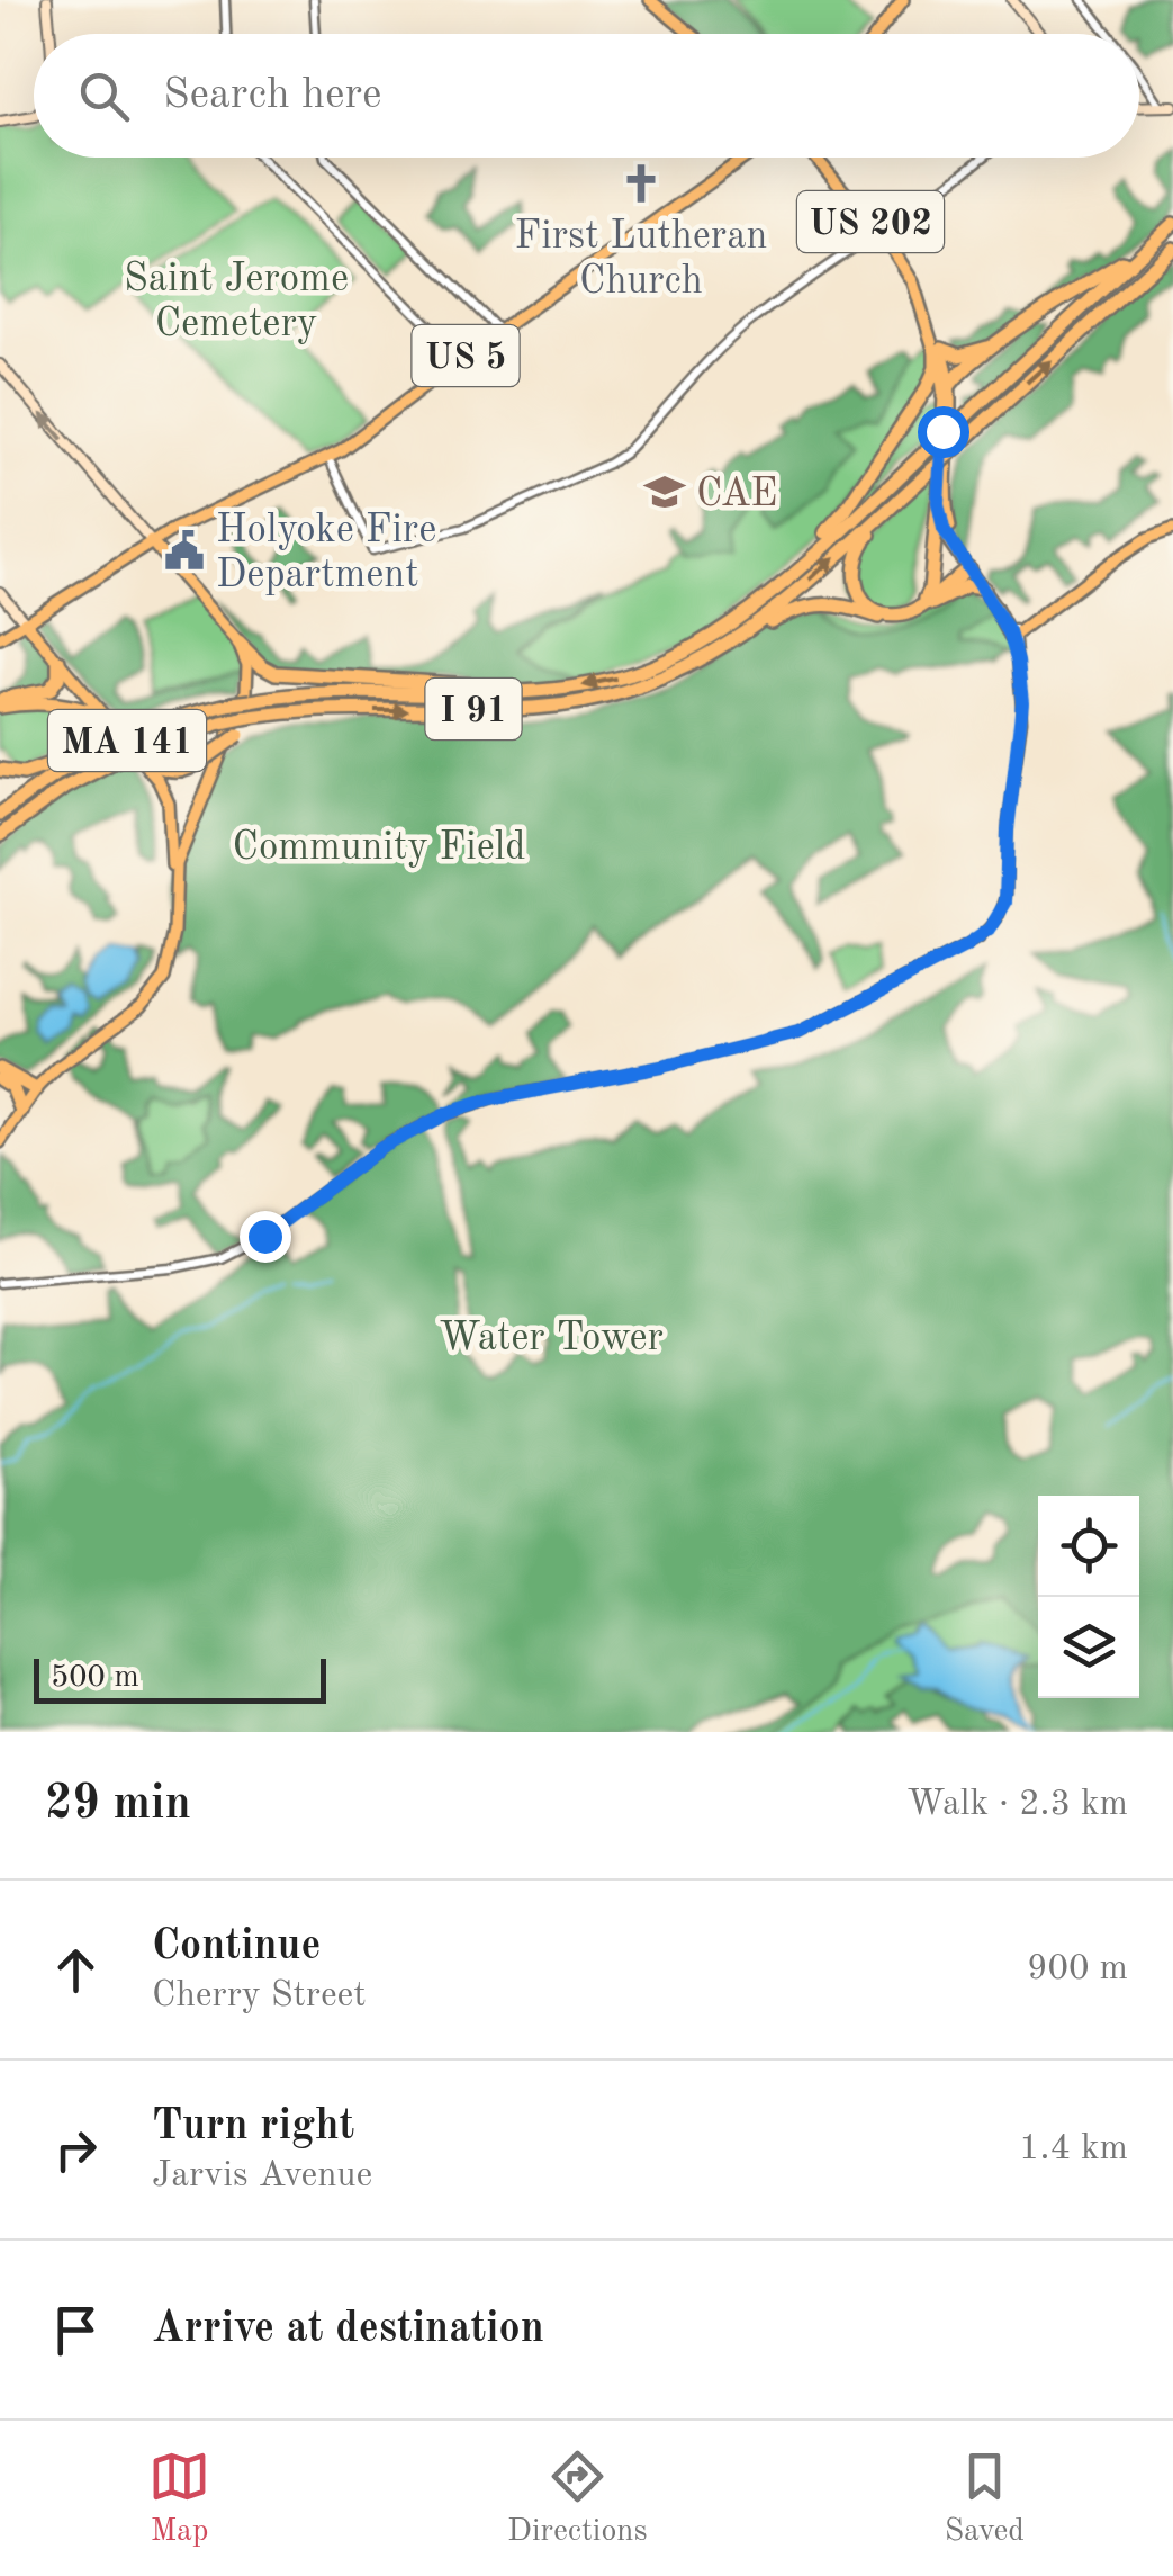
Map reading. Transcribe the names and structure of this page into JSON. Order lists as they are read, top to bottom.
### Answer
{
  "streets": {
    "highway": ["I 91"],
    "main road": ["US 202", "US 5", "MA 141"]
  },
  "crossings": [
    ["US 5", "MA 141"],
    ["I 91", "MA 141"]
  ],
  "parks": ["Saint Jerome Cemetery", "Community Field", "Water Tower"],
  "places": {
    "church": ["First Lutheran Church"],
    "school or university": ["CAE"],
    "public building": ["Holyoke Fire Department"]
  },
  "scale_bar": "500 m",
  "page": {
    "search": "Search here",
    "scale": "500 m",
    "heading": ["29 min", "Walk · 2.3 km"],
    "list": [
      ["Continue", "Cherry Street", "900 m"],
      ["Turn right", "Jarvis Avenue", "1.4 km"],
      "Arrive at destination"
    ],
    "nav": ["Map", "Directions", "Saved"]
  }
}
